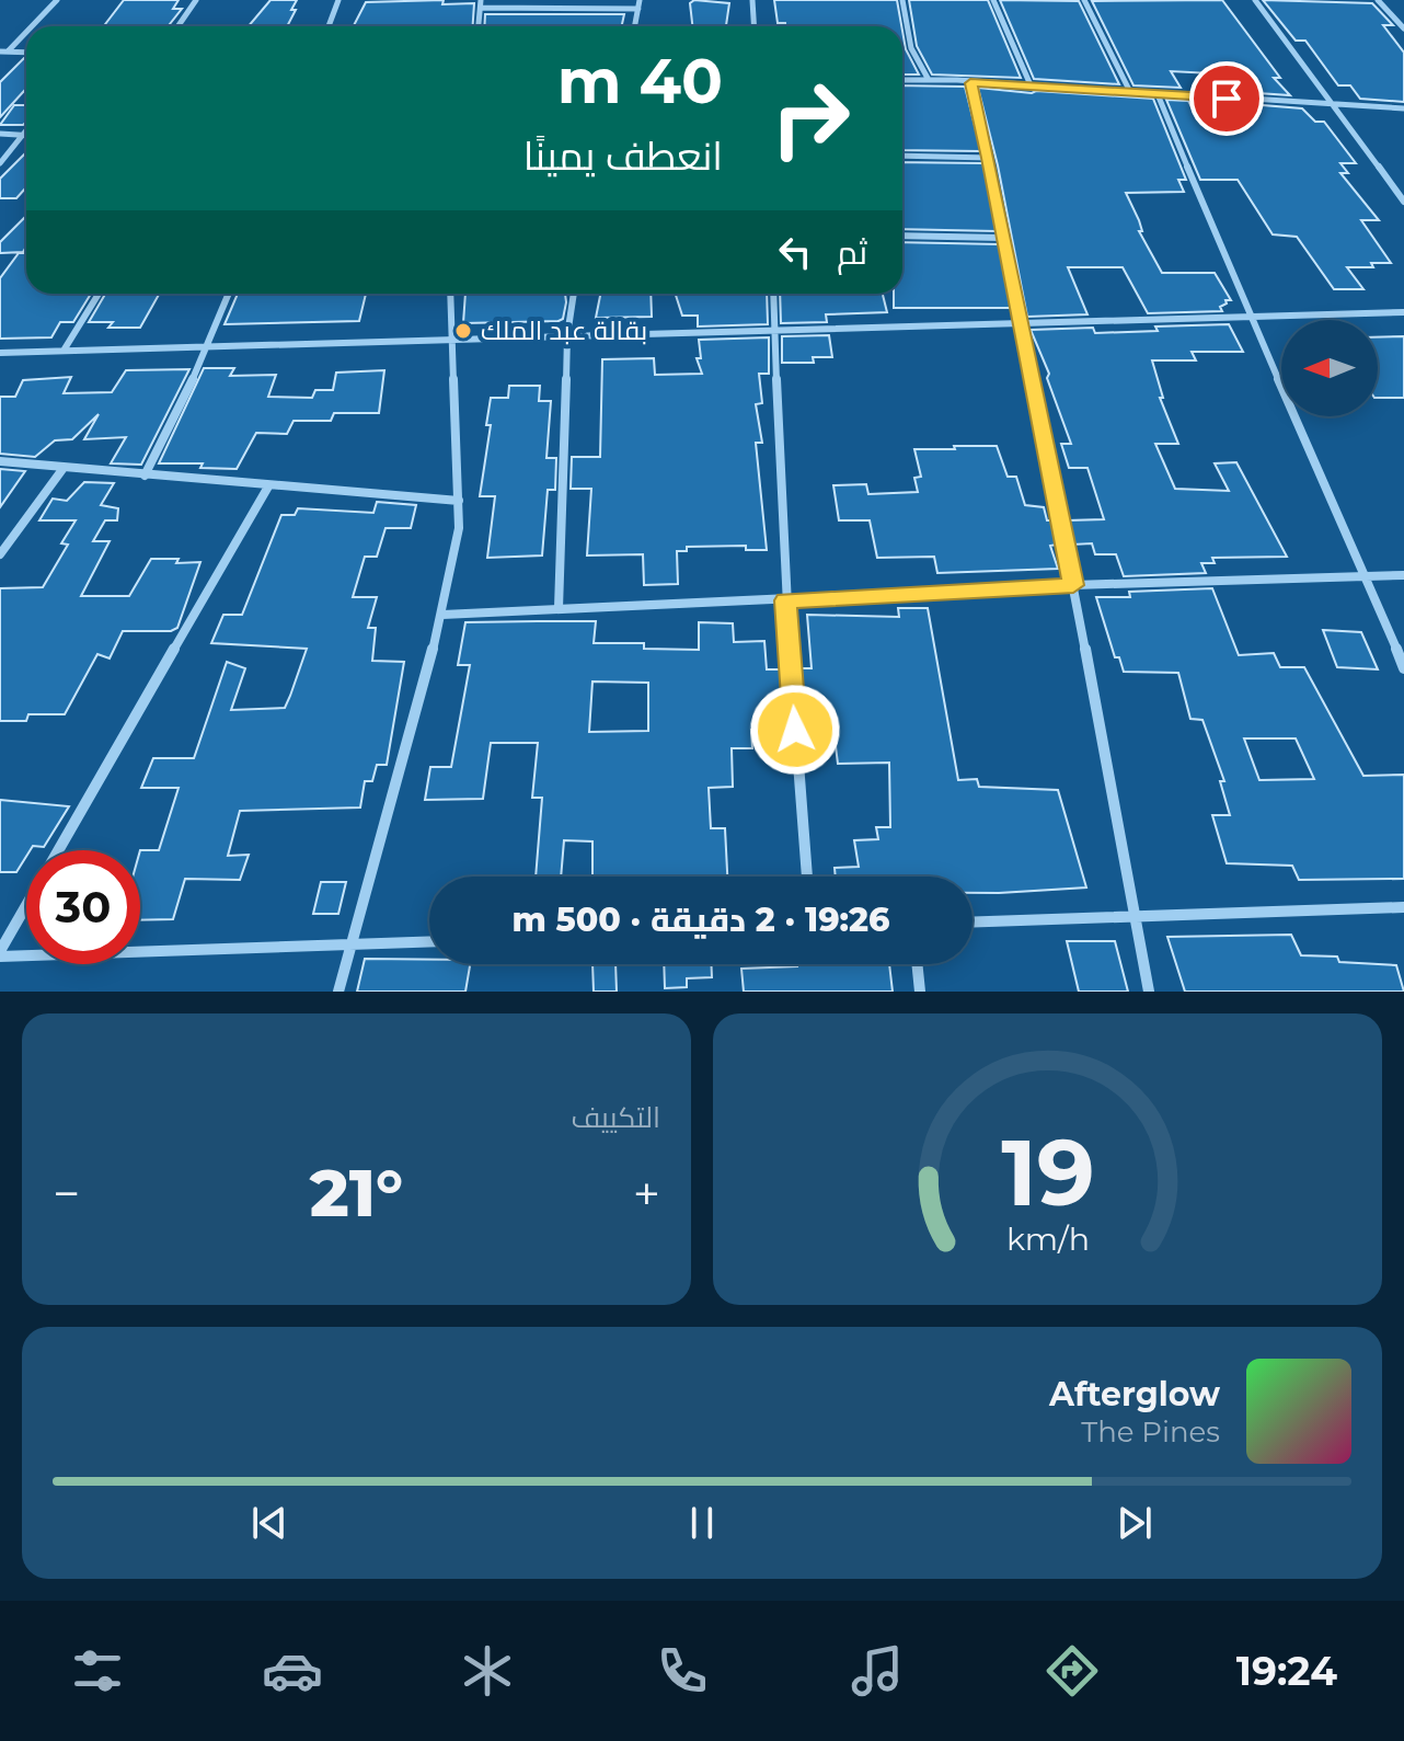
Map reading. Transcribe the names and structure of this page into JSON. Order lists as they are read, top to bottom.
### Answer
{
  "places": ["بقالة عبد الملك"],
  "north": "left",
  "page": {
    "turn": ["40 m", "انعطف يمينًا"],
    "then": "ثم",
    "limit": "30",
    "trip": "19:26 · 2 دقيقة · 500 m",
    "tile": "التكييف",
    "heat": ["−", "21°", "+"],
    "song": ["Afterglow", "The Pines"],
    "tabs": "19:24",
    "gauge": ["19", "km/h"]
  }
}
